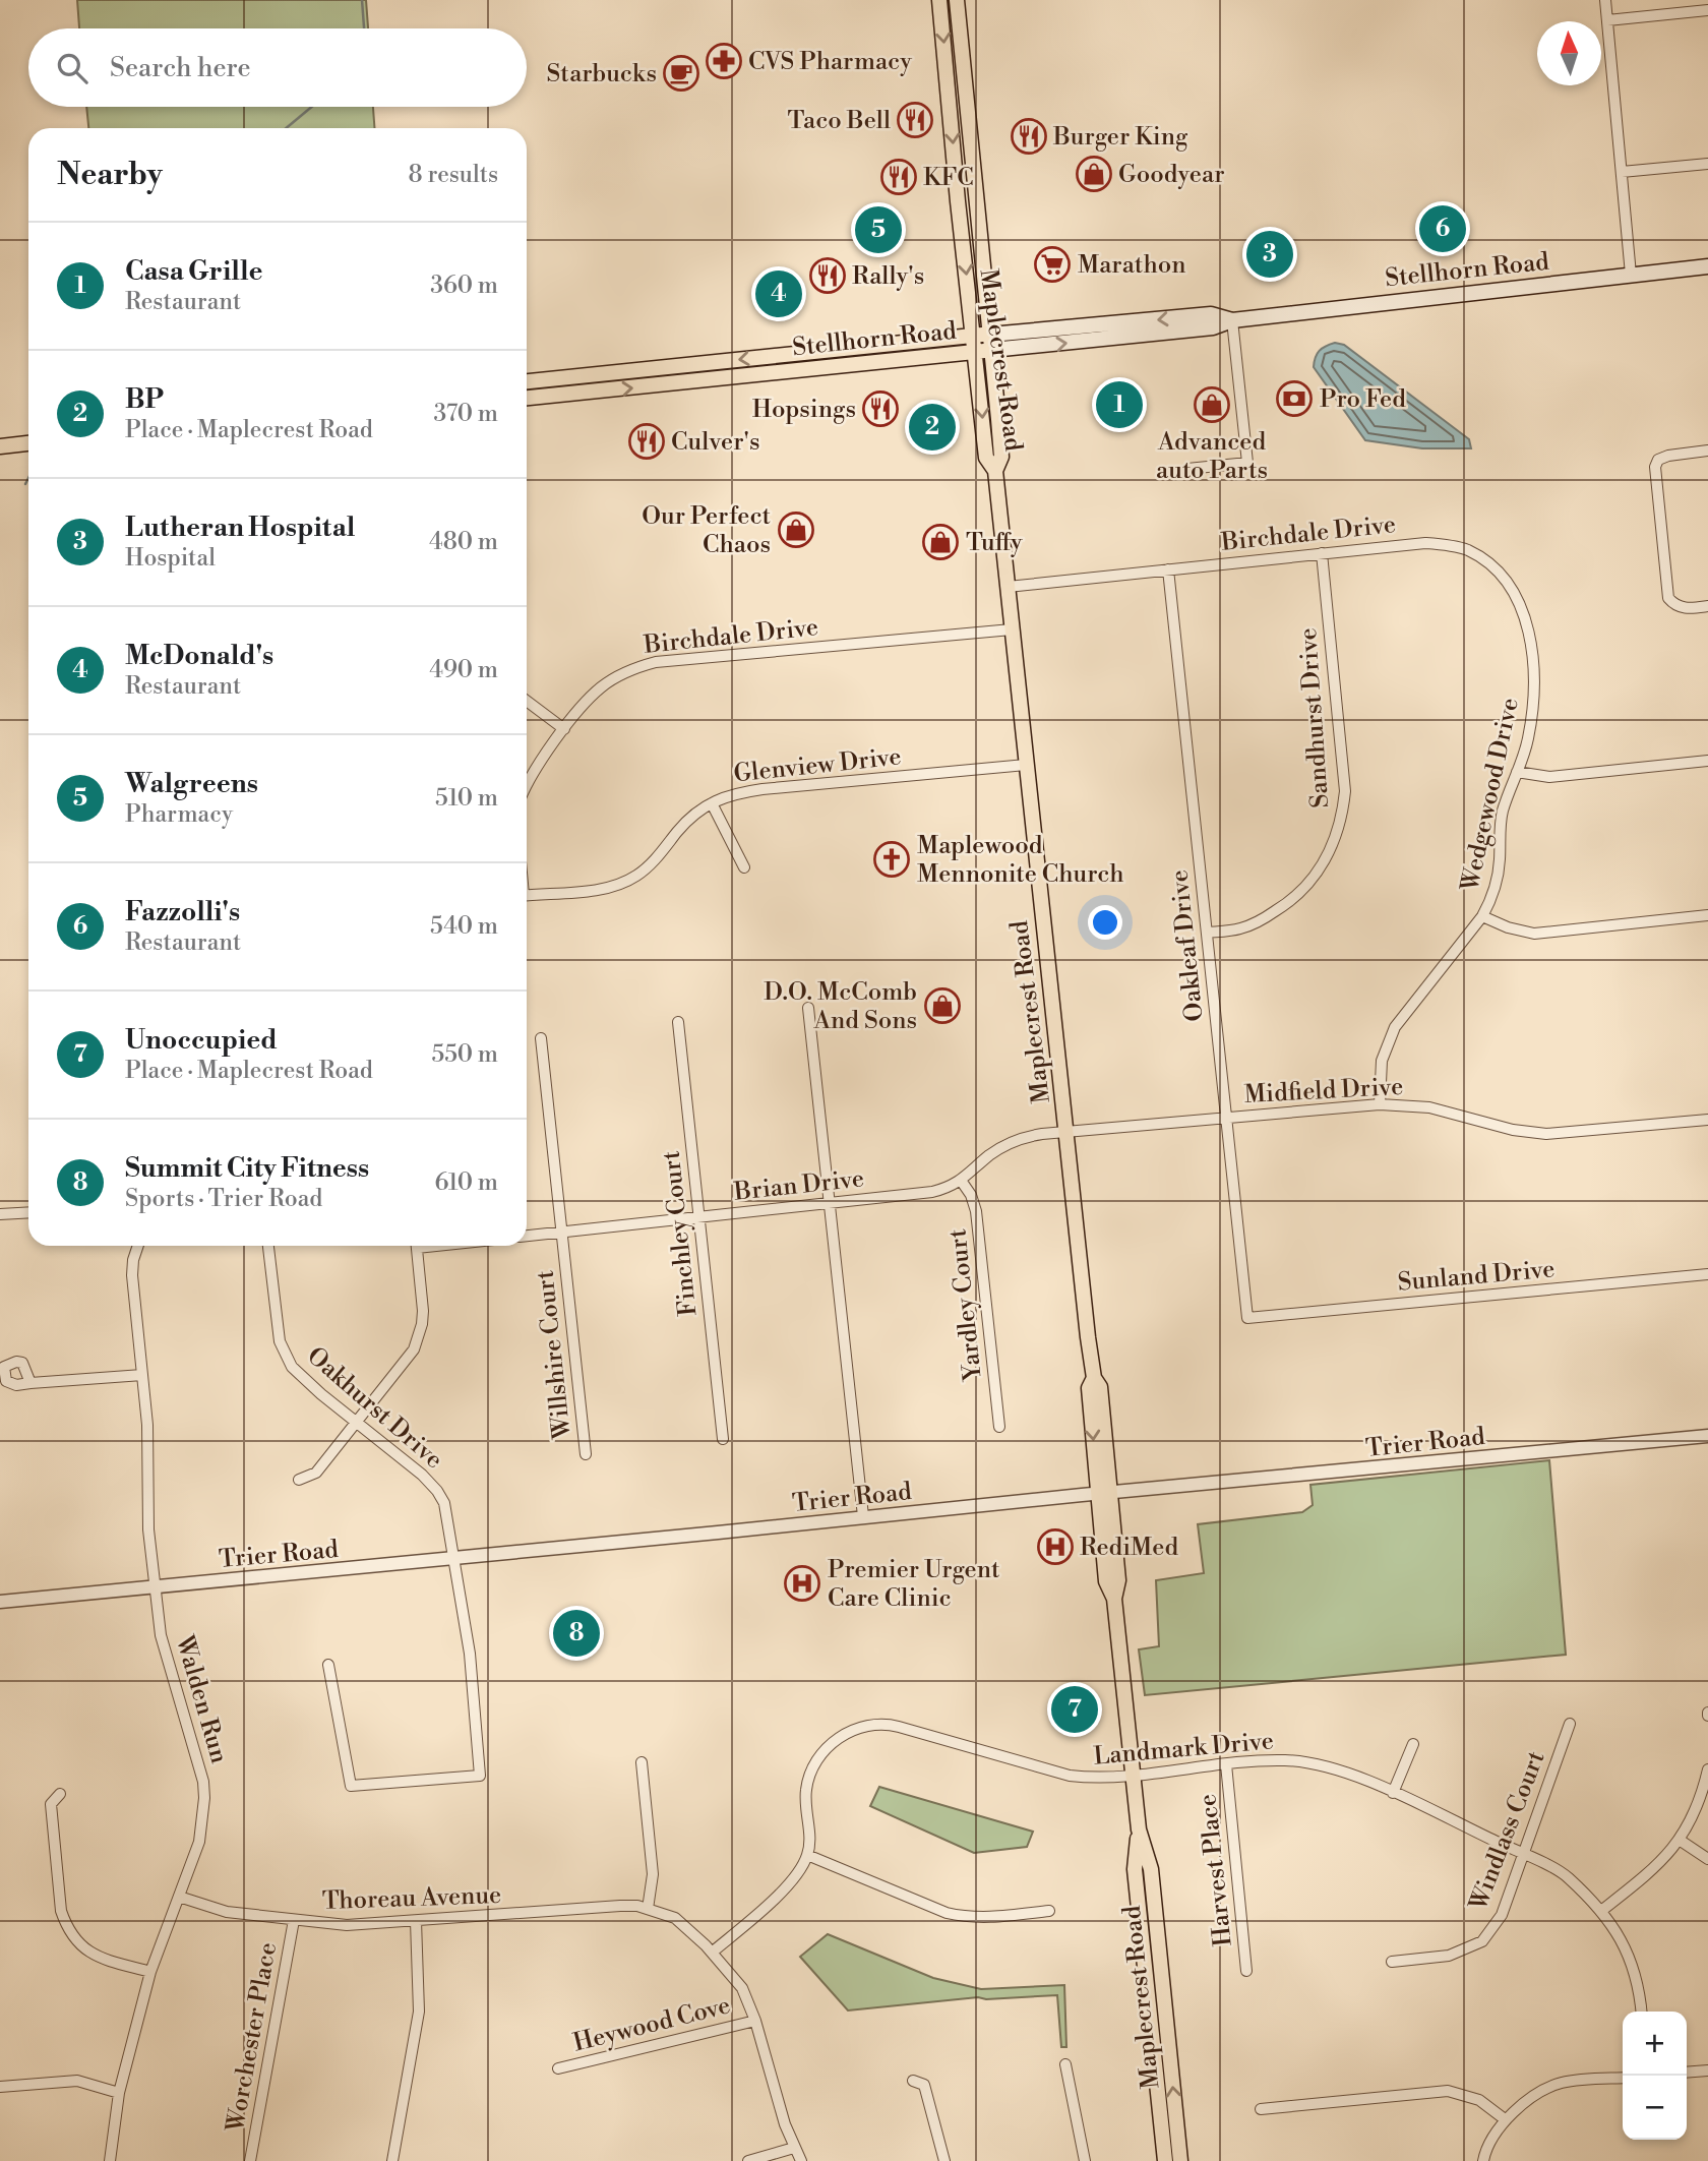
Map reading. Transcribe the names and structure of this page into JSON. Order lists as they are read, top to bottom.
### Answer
{
  "streets": {
    "main road": ["Stellhorn Road", "Maplecrest Road"],
    "street": [
      "Birchdale Drive",
      "Sandhurst Drive",
      "Glenview Drive",
      "Wedgewood Drive",
      "Oakleaf Drive",
      "Midfield Drive",
      "Brian Drive",
      "Finchley Court",
      "Sunland Drive",
      "Yardley Court",
      "Willshire Court",
      "Oakhurst Drive",
      "Trier Road",
      "Walden Run",
      "Landmark Drive",
      "Windlass Court",
      "Harvest Place",
      "Thoreau Avenue",
      "Heywood Cove",
      "Worchester Place"
    ]
  },
  "crossings": [
    ["Stellhorn Road", "Maplecrest Road"],
    ["Maplecrest Road", "Birchdale Drive"],
    ["Maplecrest Road", "Glenview Drive"],
    ["Maplecrest Road", "Midfield Drive"],
    ["Maplecrest Road", "Brian Drive"],
    ["Maplecrest Road", "Trier Road"],
    ["Maplecrest Road", "Landmark Drive"],
    ["Birchdale Drive", "Sandhurst Drive"],
    ["Birchdale Drive", "Wedgewood Drive"],
    ["Birchdale Drive", "Oakleaf Drive"],
    ["Sandhurst Drive", "Oakleaf Drive"],
    ["Wedgewood Drive", "Midfield Drive"],
    ["Oakleaf Drive", "Midfield Drive"],
    ["Oakleaf Drive", "Sunland Drive"],
    ["Midfield Drive", "Brian Drive"],
    ["Brian Drive", "Finchley Court"],
    ["Brian Drive", "Yardley Court"],
    ["Brian Drive", "Willshire Court"],
    ["Oakhurst Drive", "Trier Road"],
    ["Trier Road", "Walden Run"],
    ["Walden Run", "Thoreau Avenue"],
    ["Landmark Drive", "Windlass Court"],
    ["Landmark Drive", "Harvest Place"],
    ["Thoreau Avenue", "Heywood Cove"],
    ["Thoreau Avenue", "Worchester Place"]
  ],
  "places": {
    "pharmacy": ["CVS Pharmacy"],
    "cafe": ["Starbucks"],
    "restaurant": [
      "Taco Bell",
      "Burger King",
      "KFC",
      "Rally's",
      "Hopsings",
      "Culver's"
    ],
    "shop": [
      "Goodyear",
      "Advanced auto Parts",
      "Our Perfect Chaos",
      "Tuffy",
      "D.O. McComb And Sons"
    ],
    "supermarket": ["Marathon"],
    "bank": ["Pro Fed"],
    "church": ["Maplewood Mennonite Church"],
    "hospital": ["RediMed", "Premier Urgent Care Clinic"]
  },
  "north": "top",
  "page": {
    "search": "Search here",
    "heading": ["Nearby", "8 results"],
    "pins": [
      "6",
      "5",
      "3",
      "4",
      "1",
      "2",
      "8",
      "7"
    ],
    "list": [
      {
        "mark": "1",
        "name": "Casa Grille",
        "note": "Restaurant",
        "value": "360 m"
      },
      {
        "mark": "2",
        "name": "BP",
        "note": "Place · Maplecrest Road",
        "value": "370 m"
      },
      {
        "mark": "3",
        "name": "Lutheran Hospital",
        "note": "Hospital",
        "value": "480 m"
      },
      {
        "mark": "4",
        "name": "McDonald's",
        "note": "Restaurant",
        "value": "490 m"
      },
      {
        "mark": "5",
        "name": "Walgreens",
        "note": "Pharmacy",
        "value": "510 m"
      },
      {
        "mark": "6",
        "name": "Fazzolli's",
        "note": "Restaurant",
        "value": "540 m"
      },
      {
        "mark": "7",
        "name": "Unoccupied",
        "note": "Place · Maplecrest Road",
        "value": "550 m"
      },
      {
        "mark": "8",
        "name": "Summit City Fitness",
        "note": "Sports · Trier Road",
        "value": "610 m"
      }
    ],
    "map_buttons": ["+", "−"]
  }
}
